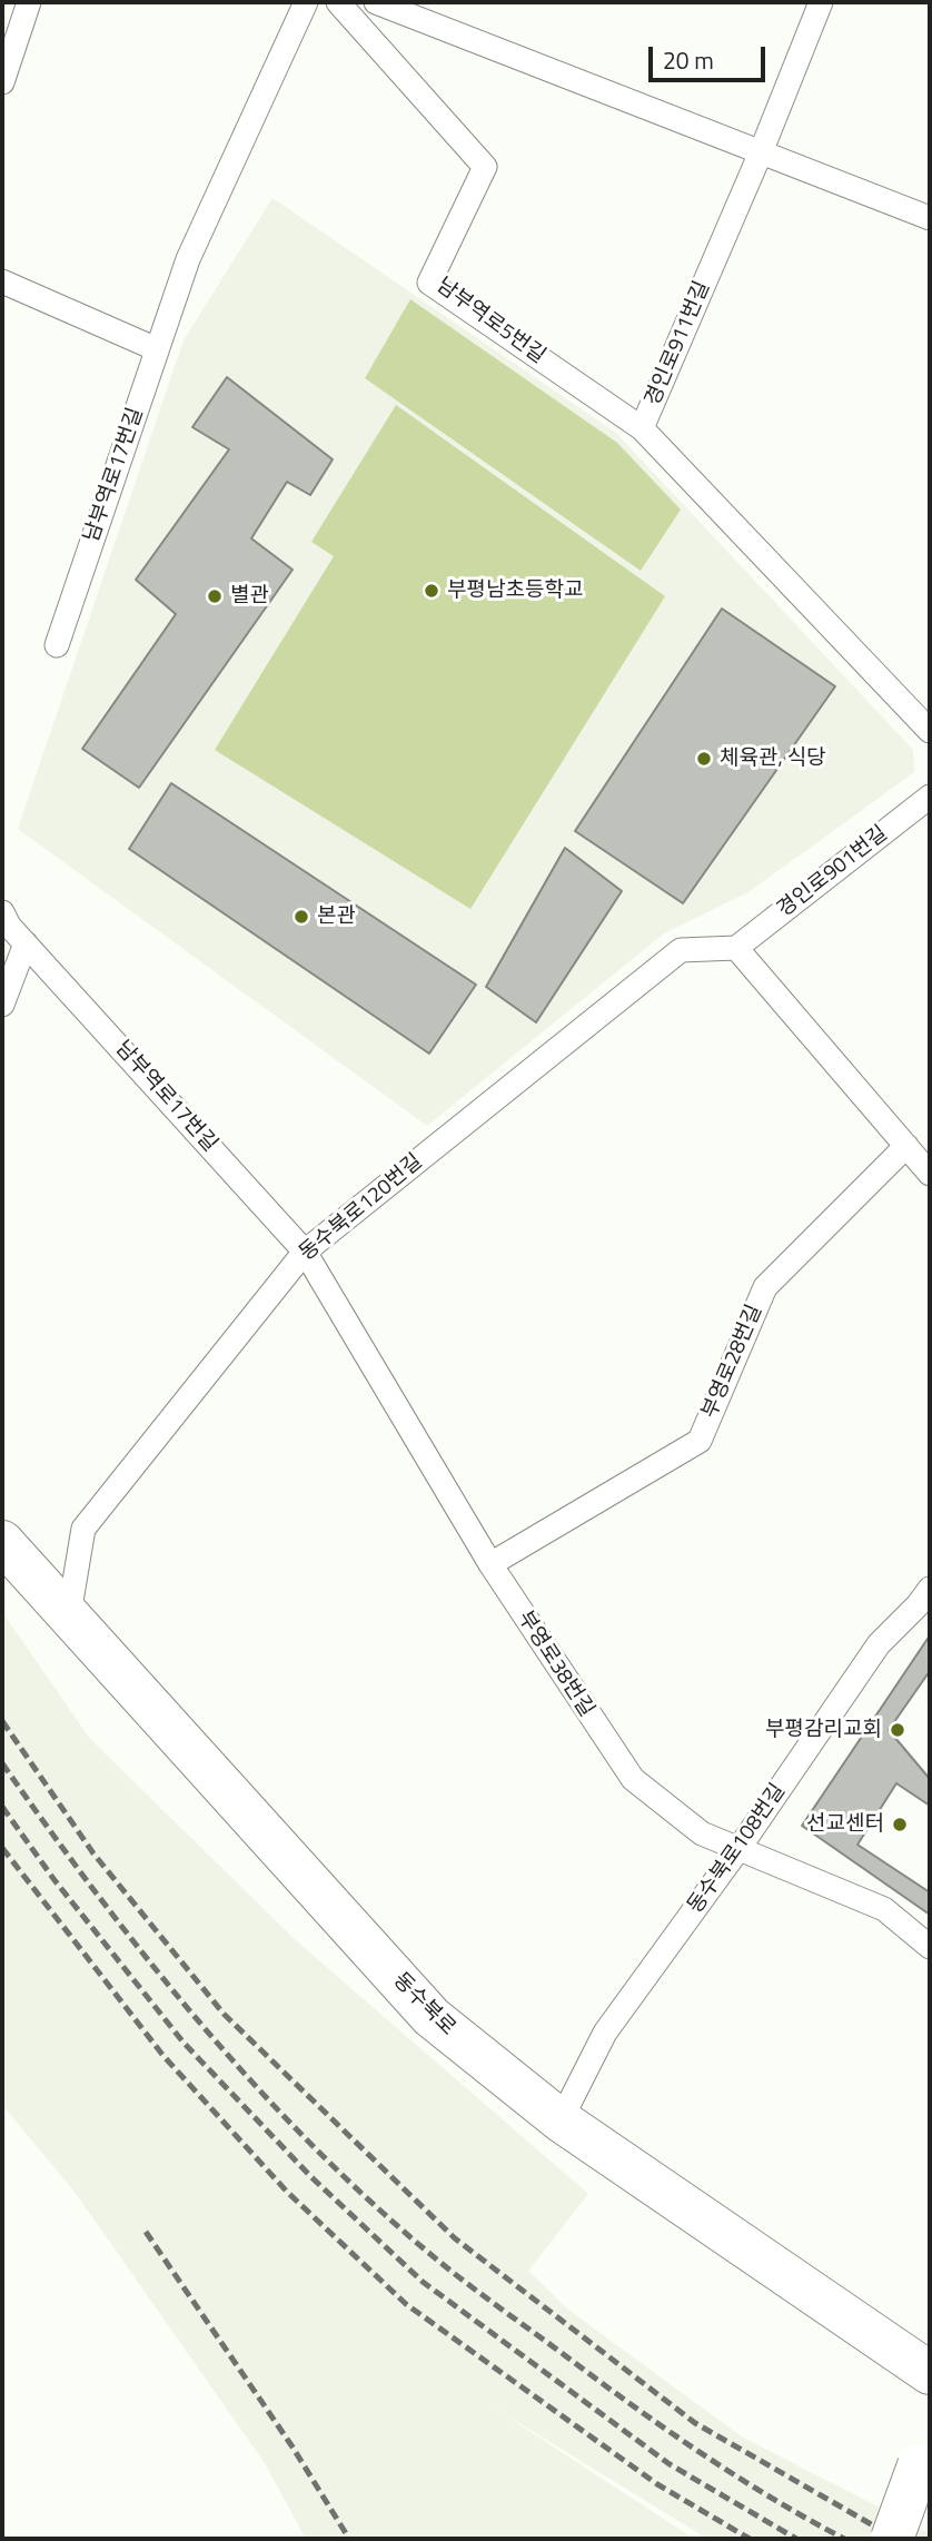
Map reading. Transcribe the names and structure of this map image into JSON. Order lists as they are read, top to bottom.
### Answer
{
  "streets": {
    "street": ["동수북로"],
    "lane": [
      "남부역로5번길",
      "경인로911번길",
      "남부역로17번길",
      "경인로901번길",
      "동수북로120번길",
      "부영로28번길",
      "부영로38번길",
      "동수북로108번길"
    ]
  },
  "crossings": [
    ["남부역로5번길", "경인로911번길"],
    ["남부역로17번길", "동수북로120번길"],
    ["남부역로17번길", "부영로38번길"],
    ["경인로901번길", "동수북로120번길"],
    ["동수북로120번길", "부영로38번길"],
    ["동수북로120번길", "동수북로"],
    ["부영로28번길", "부영로38번길"],
    ["부영로38번길", "동수북로108번길"],
    ["동수북로108번길", "동수북로"]
  ],
  "places": [
    "부평남초등학교",
    "별관",
    "체육관, 식당",
    "본관",
    "부평감리교회",
    "선교센터"
  ],
  "scale_bar": "20 m"
}
